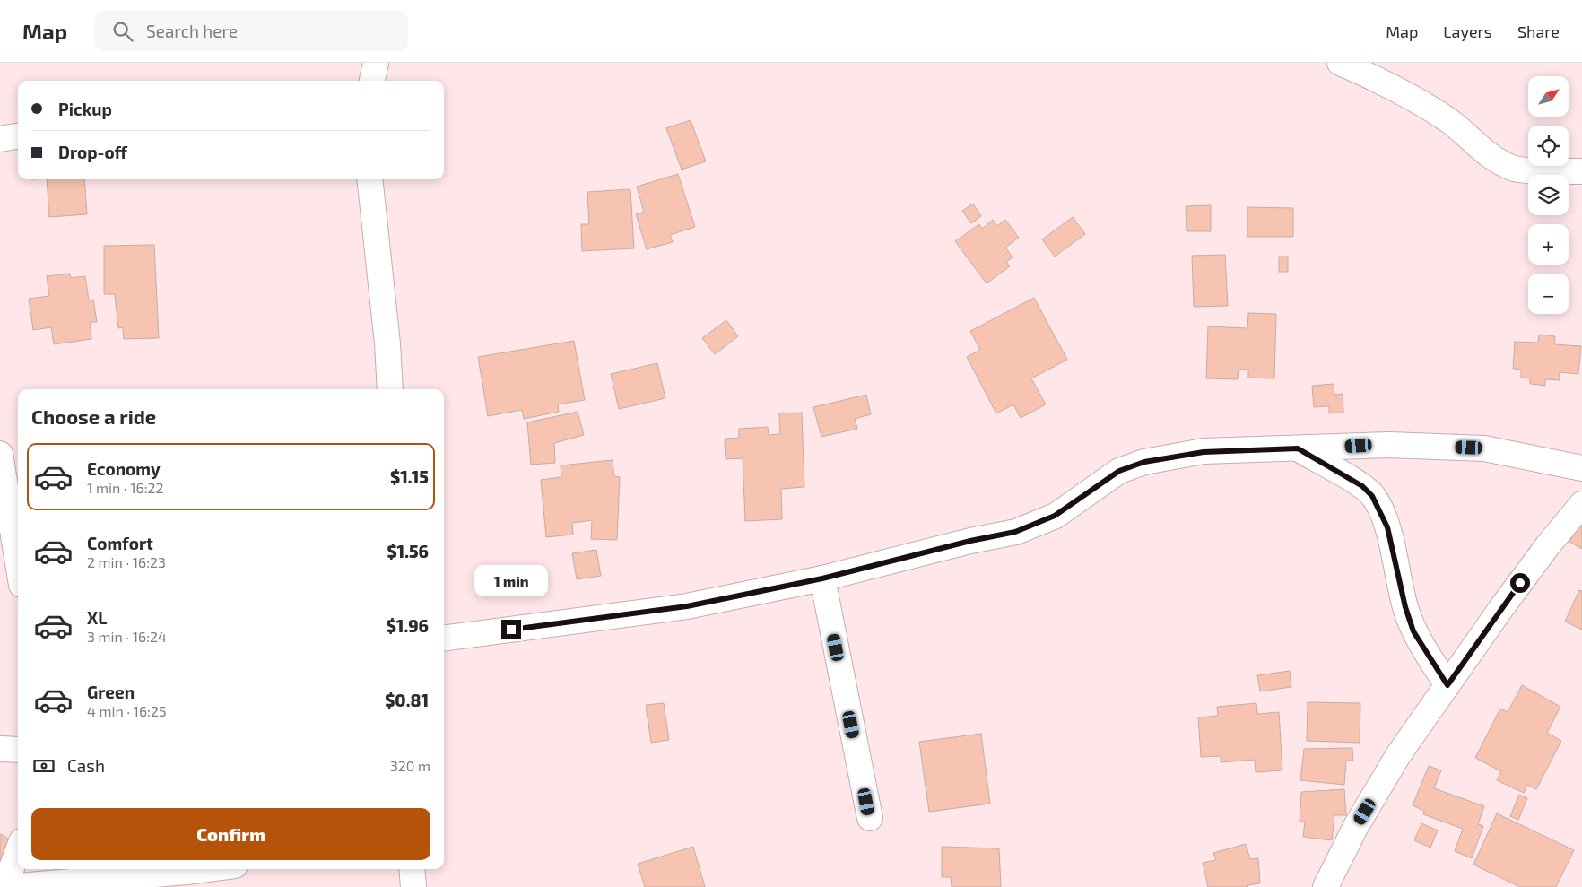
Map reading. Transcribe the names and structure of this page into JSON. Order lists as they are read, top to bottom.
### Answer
{
  "north": "top right",
  "page": {
    "header": "Map",
    "search": "Search here",
    "nav": ["Map", "Layers", "Share"],
    "map_buttons": ["+", "−"],
    "banner": ["Pickup", "Drop-off"],
    "heading": "Choose a ride",
    "list": [
      {
        "name": "Economy",
        "note": "1 min · 16:22",
        "value": "$1.15"
      },
      {
        "name": "Comfort",
        "note": "2 min · 16:23",
        "value": "$1.56"
      },
      {
        "name": "XL",
        "note": "3 min · 16:24",
        "value": "$1.96"
      },
      {
        "name": "Green",
        "note": "4 min · 16:25",
        "value": "$0.81"
      }
    ],
    "bubble": "1 min",
    "pay": ["Cash", "320 m"],
    "buttons": "Confirm"
  }
}
